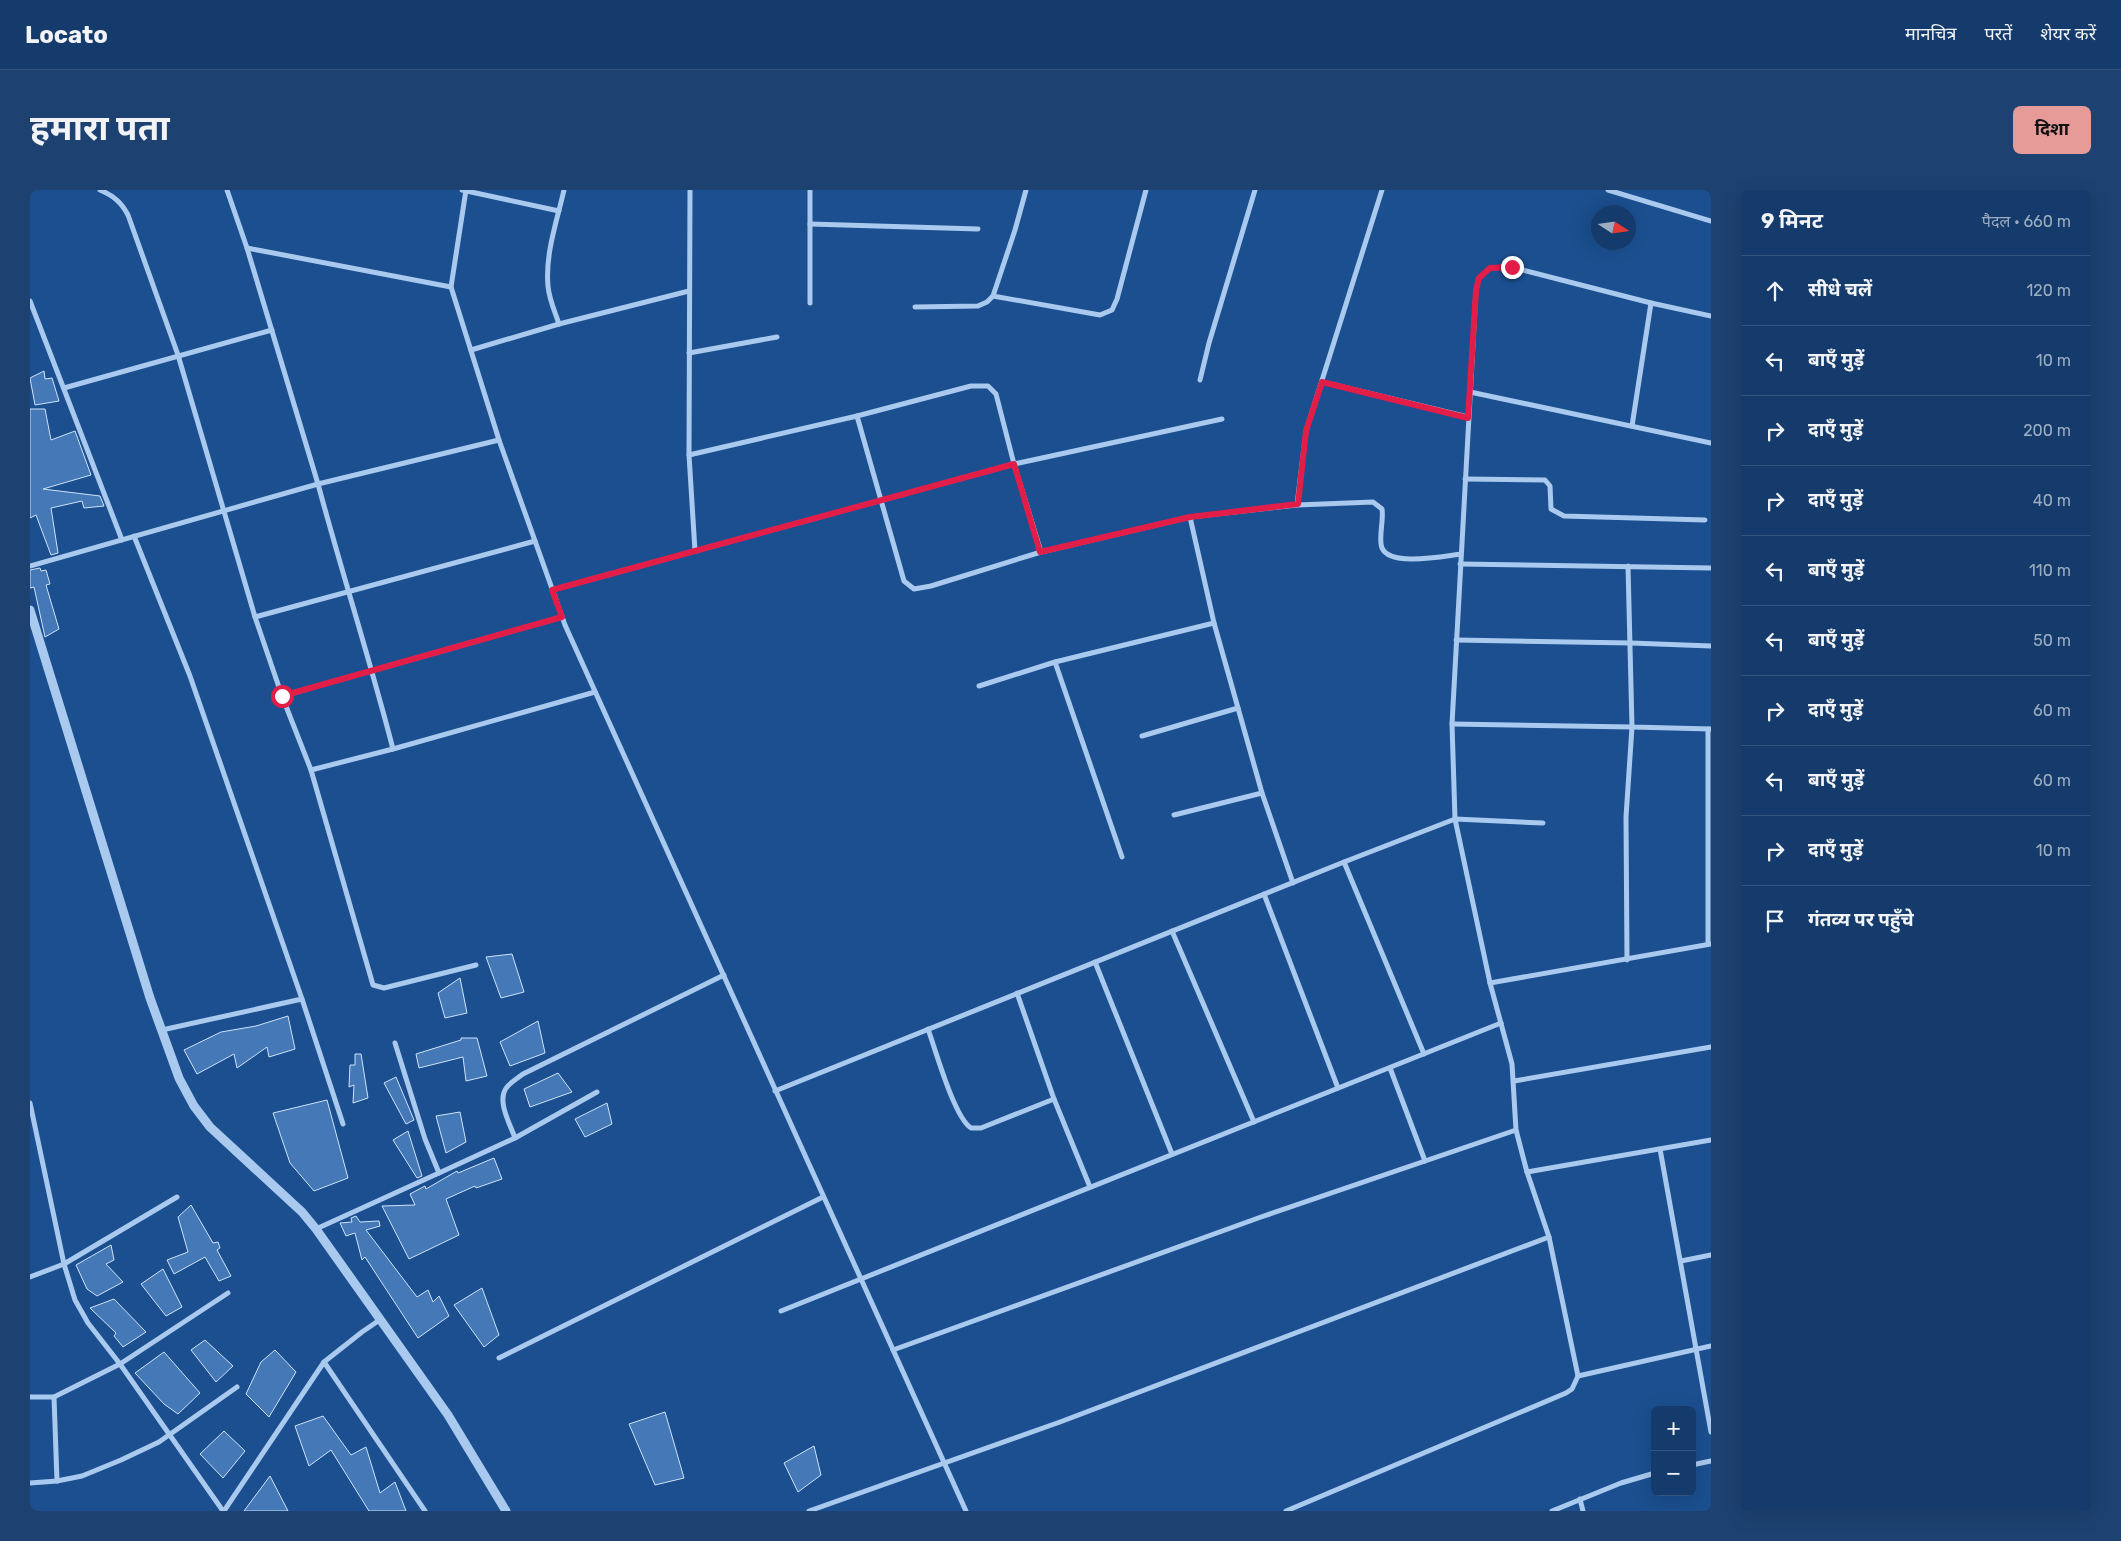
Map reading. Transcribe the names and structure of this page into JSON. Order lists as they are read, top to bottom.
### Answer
{
  "north": "right",
  "page": {
    "header": "Locato",
    "nav": ["मानचित्र", "परतें", "शेयर करें"],
    "buttons": "दिशा",
    "title": "हमारा पता",
    "heading": ["9 मिनट", "पैदल · 660 m"],
    "list": [
      ["सीधे चलें", "120 m"],
      ["बाएँ मुड़ें", "10 m"],
      ["दाएँ मुड़ें", "200 m"],
      ["दाएँ मुड़ें", "40 m"],
      ["बाएँ मुड़ें", "110 m"],
      ["बाएँ मुड़ें", "50 m"],
      ["दाएँ मुड़ें", "60 m"],
      ["बाएँ मुड़ें", "60 m"],
      ["दाएँ मुड़ें", "10 m"],
      "गंतव्य पर पहुँचे"
    ],
    "map_buttons": ["+", "−"]
  }
}
